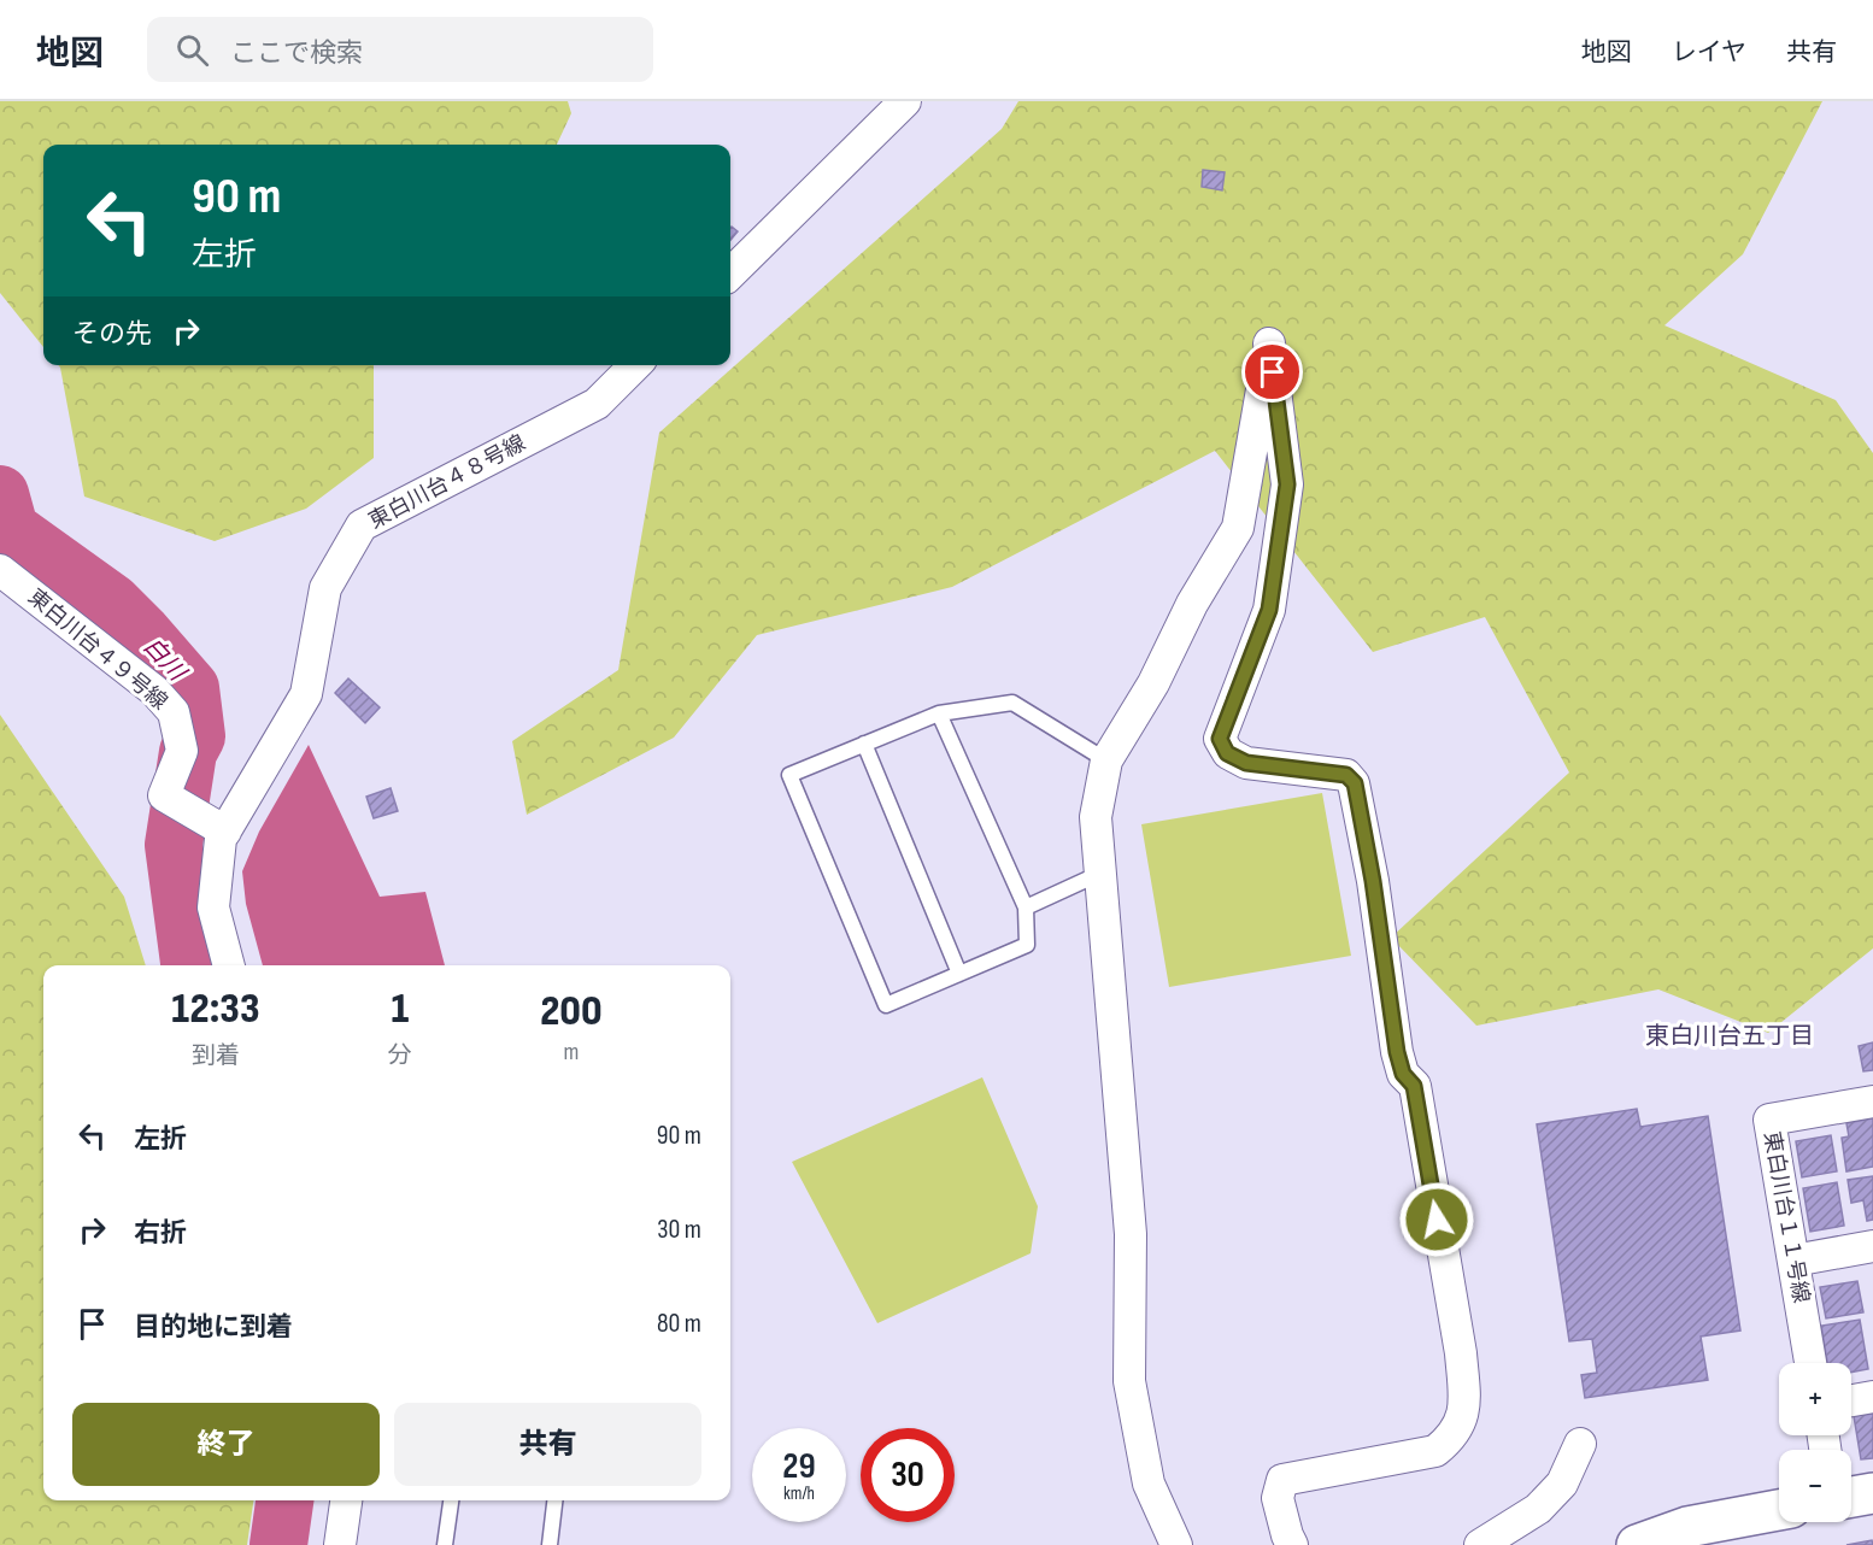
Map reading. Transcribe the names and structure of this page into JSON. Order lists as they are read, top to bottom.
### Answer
{
  "streets": {
    "street": ["東白川台４８号線", "東白川台４９号線", "東白川台１１号線"]
  },
  "crossings": [
    ["東白川台４８号線", "東白川台４９号線"]
  ],
  "districts": ["東白川台五丁目"],
  "water": ["白川"],
  "page": {
    "header": "地図",
    "search": "ここで検索",
    "nav": ["地図", "レイヤ", "共有"],
    "turn": ["90 m", "左折"],
    "then": "その先",
    "eta": [
      "12:33",
      "到着",
      "1",
      "分",
      "200",
      "m"
    ],
    "list": [
      {
        "name": "左折",
        "value": "90 m"
      },
      {
        "name": "右折",
        "value": "30 m"
      },
      {
        "name": "目的地に到着",
        "value": "80 m"
      }
    ],
    "map_buttons": ["+", "−"],
    "buttons": ["終了", "共有"],
    "speed": "29 km/h",
    "limit": "30"
  }
}
